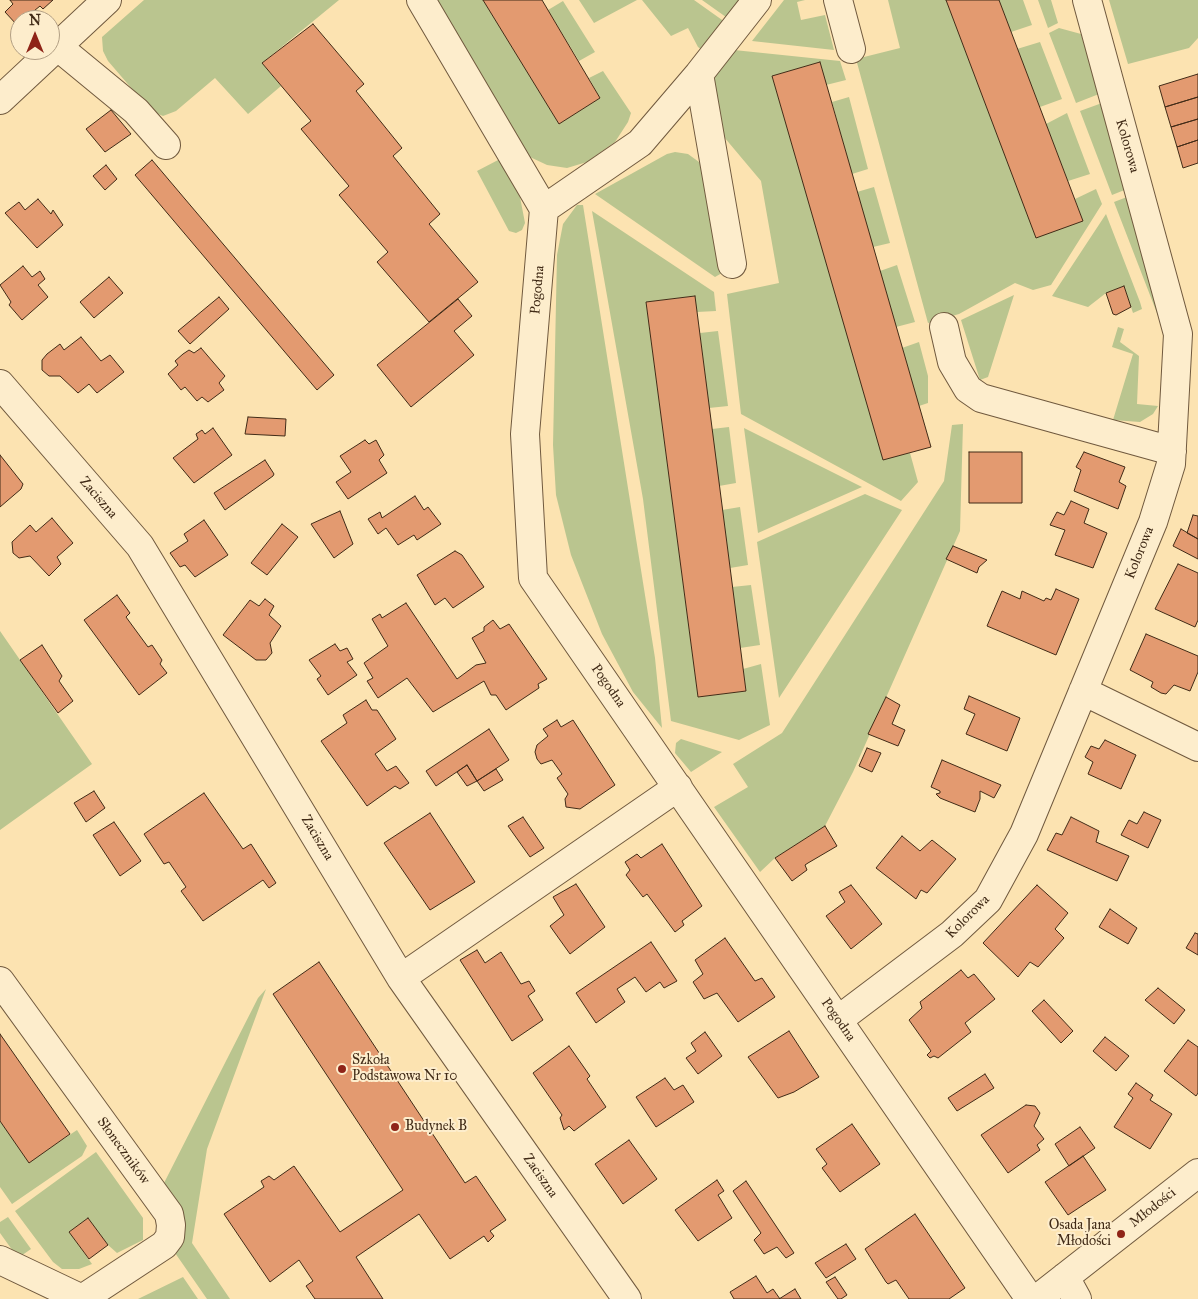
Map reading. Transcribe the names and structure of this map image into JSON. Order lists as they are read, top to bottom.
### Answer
{
  "streets": {
    "street": [
      "Kolorowa",
      "Pogodna",
      "Zaciszna",
      "Słoneczników",
      "Młodości"
    ]
  },
  "crossings": [
    ["Kolorowa", "Pogodna"]
  ],
  "places": ["Szkoła Podstawowa Nr 10", "Budynek B", "Osada Jana Młodości"],
  "north": "top"
}
